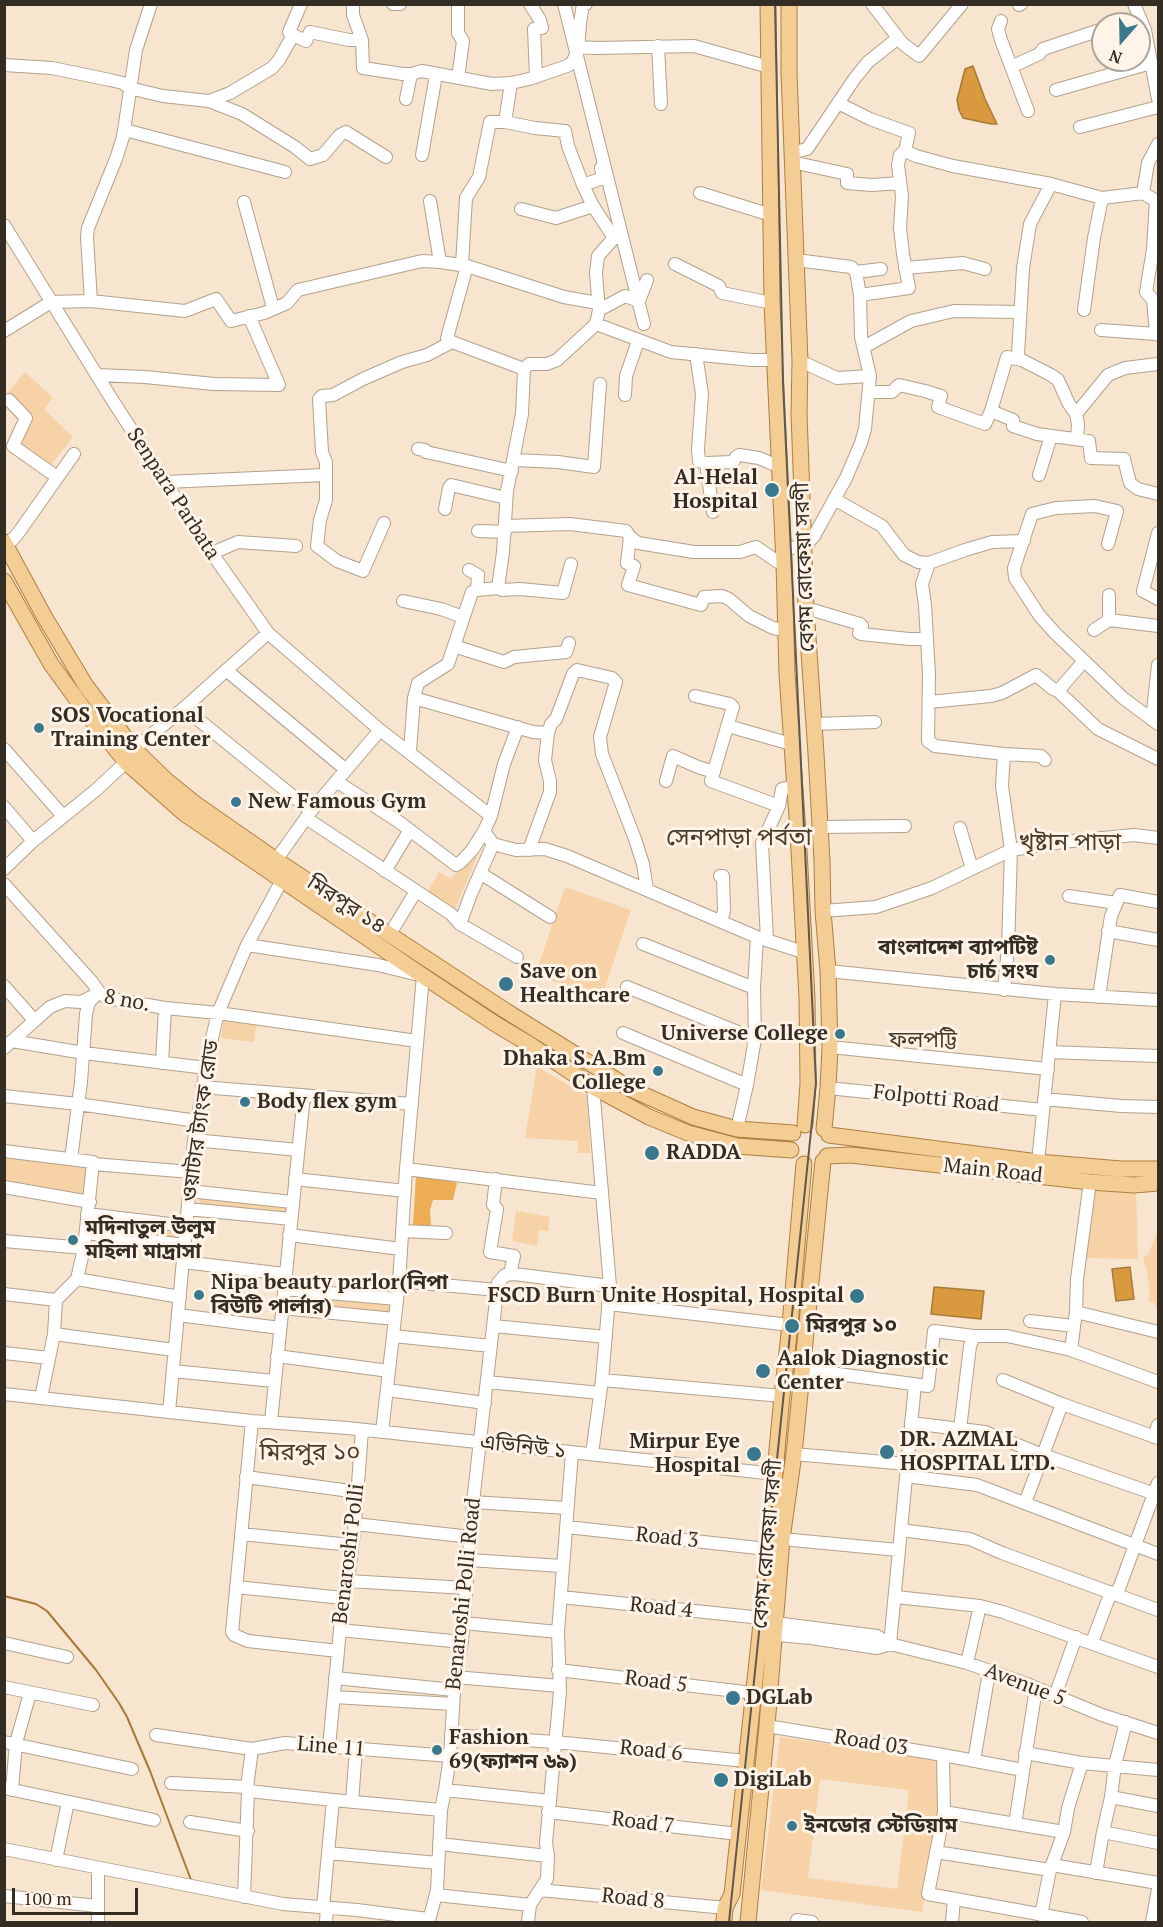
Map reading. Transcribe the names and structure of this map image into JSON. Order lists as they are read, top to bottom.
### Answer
{
  "streets": {
    "main road": ["বেগম রোকেয়া সরণী", "মিরপুর ১৪", "Main Road"],
    "street": [
      "Senpara Parbata",
      "8 no.",
      "Folpotti Road",
      "ওয়াটার ট্যাংক রোড",
      "এভিনিউ ১",
      "Road 3",
      "Benaroshi Polli",
      "Benaroshi Polli Road",
      "Road 4",
      "Road 5",
      "Avenue 5",
      "Road 03",
      "Line 11",
      "Road 6",
      "Road 7",
      "Road 8"
    ]
  },
  "crossings": [
    ["বেগম রোকেয়া সরণী", "মিরপুর ১৪"],
    ["বেগম রোকেয়া সরণী", "Folpotti Road"],
    ["বেগম রোকেয়া সরণী", "Main Road"],
    ["বেগম রোকেয়া সরণী", "এভিনিউ ১"],
    ["বেগম রোকেয়া সরণী", "Road 3"],
    ["বেগম রোকেয়া সরণী", "Road 4"],
    ["বেগম রোকেয়া সরণী", "Road 5"],
    ["বেগম রোকেয়া সরণী", "Avenue 5"],
    ["বেগম রোকেয়া সরণী", "Road 03"],
    ["বেগম রোকেয়া সরণী", "Road 6"],
    ["বেগম রোকেয়া সরণী", "Road 7"],
    ["বেগম রোকেয়া সরণী", "Road 8"],
    ["মিরপুর ১৪", "Main Road"],
    ["8 no.", "ওয়াটার ট্যাংক রোড"],
    ["ওয়াটার ট্যাংক রোড", "এভিনিউ ১"],
    ["এভিনিউ ১", "Benaroshi Polli"],
    ["এভিনিউ ১", "Benaroshi Polli Road"],
    ["Benaroshi Polli", "Line 11"],
    ["Benaroshi Polli Road", "Line 11"],
    ["Benaroshi Polli Road", "Road 6"],
    ["Benaroshi Polli Road", "Road 7"],
    ["Road 4", "Avenue 5"]
  ],
  "districts": [
    "সেনপাড়া পর্বতা",
    "খৃষ্টান পাড়া",
    "ফলপট্টি",
    "মিরপুর ১০"
  ],
  "places": [
    "Al-Helal Hospital",
    "SOS Vocational Training Center",
    "New Famous Gym",
    "বাংলাদেশ ব্যাপটিষ্ট চার্চ সংঘ",
    "Save on Healthcare",
    "Universe College",
    "Dhaka S.A.Bm College",
    "Body flex gym",
    "RADDA",
    "মদিনাতুল উলুম মহিলা মাদ্রাসা",
    "Nipa beauty parlor(নিপা বিউটি পার্লার)",
    "FSCD Burn Unite Hospital, Hospital",
    "মিরপুর ১০",
    "Aalok Diagnostic Center",
    "DR. AZMAL HOSPITAL LTD.",
    "Mirpur Eye Hospital",
    "DGLab",
    "Fashion 69(ফ্যাশন ৬৯)",
    "DigiLab",
    "ইনডোর স্টেডিয়াম"
  ],
  "scale_bar": "100 m",
  "north": "bottom"
}
